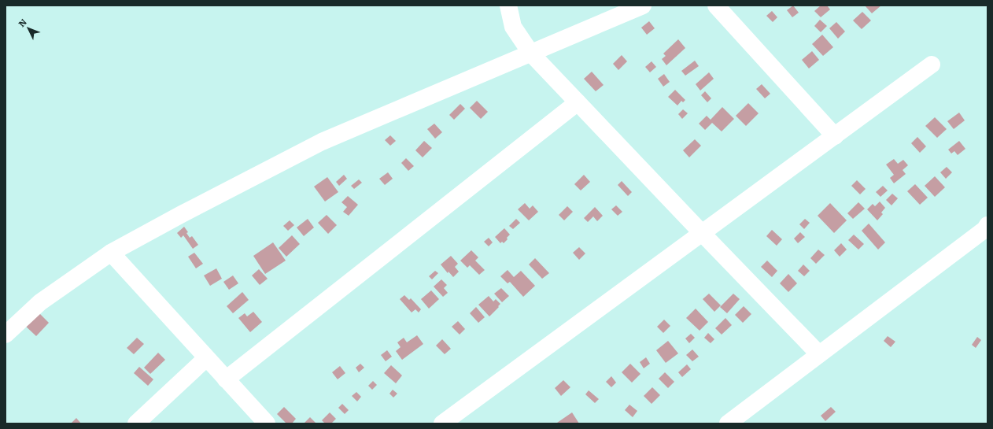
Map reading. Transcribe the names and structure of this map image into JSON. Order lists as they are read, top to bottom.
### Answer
{
  "north": "top left"
}
